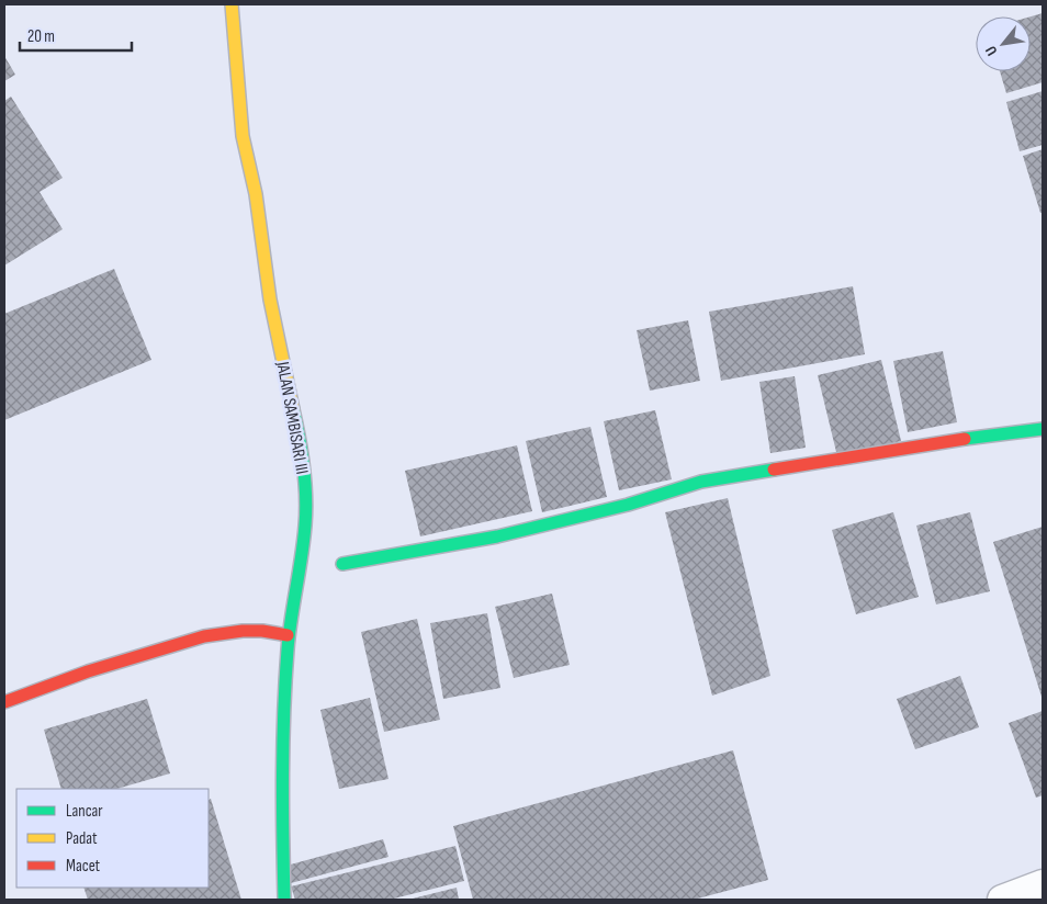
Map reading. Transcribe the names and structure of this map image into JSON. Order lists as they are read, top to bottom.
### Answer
{
  "streets": {
    "street": ["JALAN SAMBISARI III"]
  },
  "legend": ["Lancar", "Padat", "Macet"],
  "scale_bar": "20 m",
  "north": "bottom left"
}
